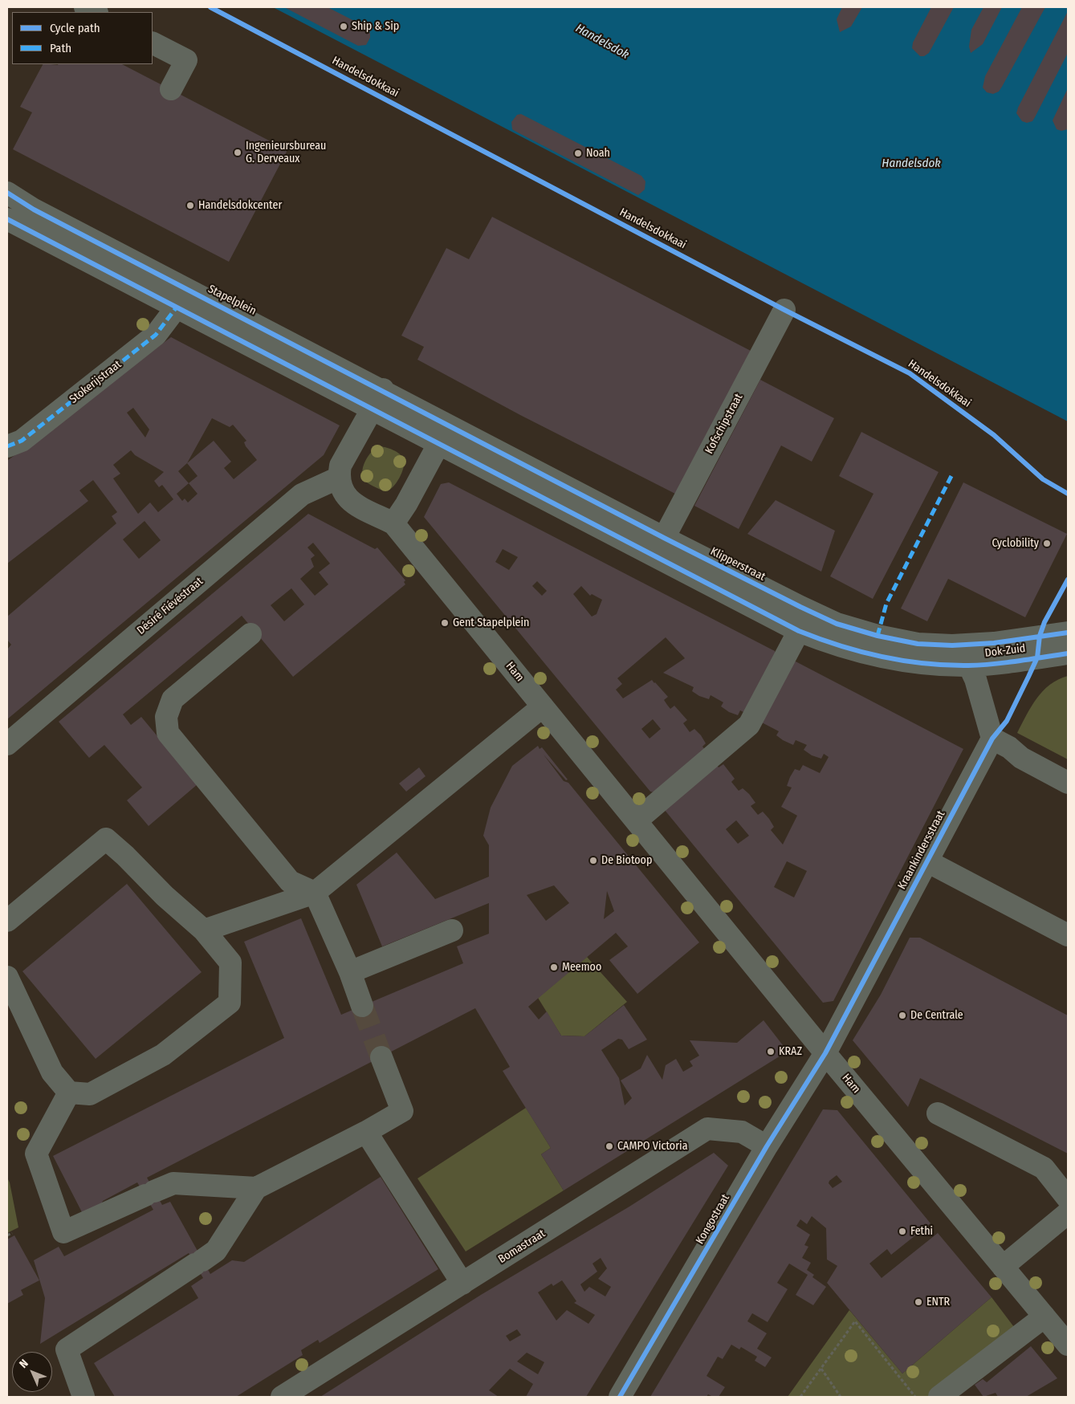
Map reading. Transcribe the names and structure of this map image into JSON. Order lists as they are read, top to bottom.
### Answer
{
  "streets": {
    "street": [
      "Stapelplein",
      "Stokerijstraat",
      "Kofschipstraat",
      "Klipperstraat",
      "Désiré Fiévéstraat",
      "Dok-Zuid",
      "Ham",
      "Kraankindersstraat",
      "Kongostraat",
      "Bomastraat"
    ],
    "cycle path": ["Handelsdokkaai"]
  },
  "crossings": [
    ["Stapelplein", "Klipperstraat"],
    ["Kofschipstraat", "Klipperstraat"],
    ["Klipperstraat", "Dok-Zuid"],
    ["Désiré Fiévéstraat", "Ham"],
    ["Ham", "Kraankindersstraat"],
    ["Ham", "Kongostraat"],
    ["Kraankindersstraat", "Kongostraat"],
    ["Kongostraat", "Bomastraat"]
  ],
  "water": ["Handelsdok"],
  "places": [
    "Ship & Sip",
    "Ingenieursbureau G. Derveaux",
    "Noah",
    "Handelsdokcenter",
    "Cyclobility",
    "Gent Stapelplein",
    "De Biotoop",
    "Meemoo",
    "De Centrale",
    "KRAZ",
    "CAMPO Victoria",
    "Fethi",
    "ENTR"
  ],
  "legend": ["Cycle path", "Path"],
  "north": "top left"
}
